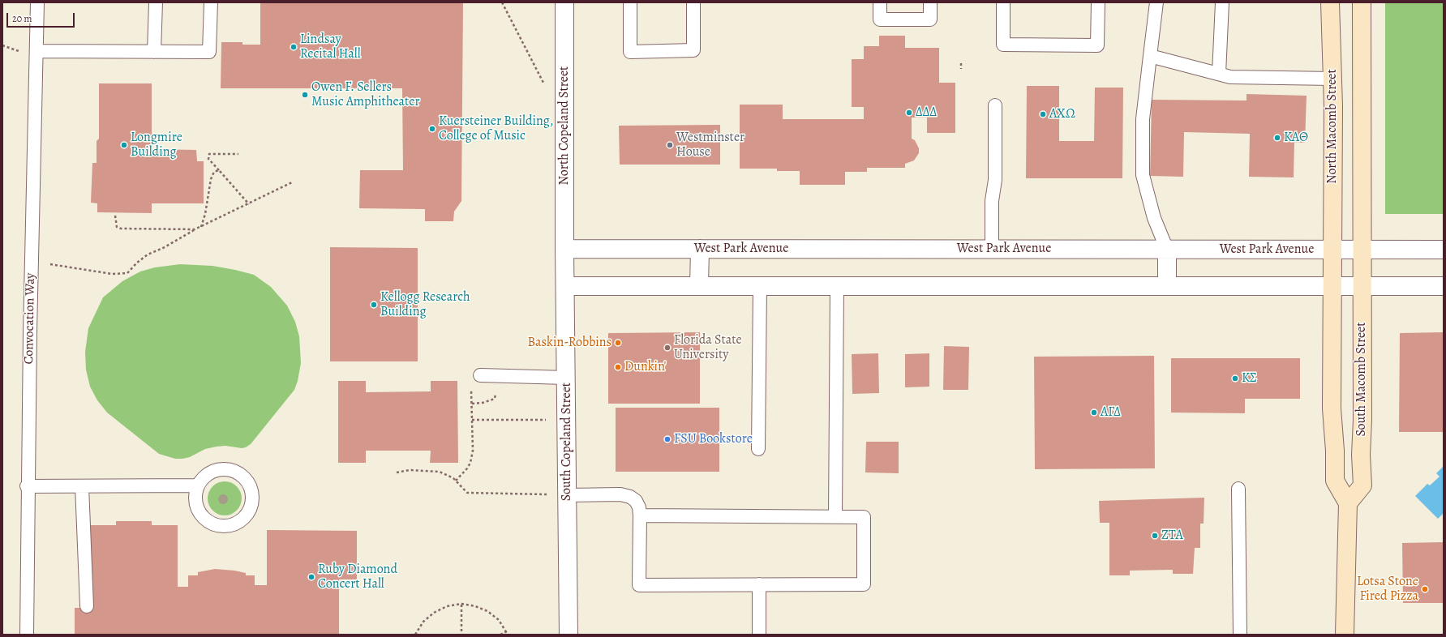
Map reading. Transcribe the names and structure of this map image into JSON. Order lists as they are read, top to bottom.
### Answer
{
  "streets": {
    "main road": ["North Macomb Street", "South Macomb Street"],
    "street": ["North Copeland Street", "West Park Avenue", "South Copeland Street"],
    "lane": ["Convocation Way"]
  },
  "crossings": [
    ["North Copeland Street", "West Park Avenue"],
    ["North Copeland Street", "South Copeland Street"],
    ["North Macomb Street", "West Park Avenue"],
    ["West Park Avenue", "South Macomb Street"],
    ["West Park Avenue", "South Copeland Street"]
  ],
  "places": [
    "Lindsay Recital Hall",
    "Owen F. Sellers Music Amphitheater",
    "ΔΔΔ",
    "ΑΧΩ",
    "Kuersteiner Building, College of Music",
    "ΚΑΘ",
    "Longmire Building",
    "Westminster House",
    "Kellogg Research Building",
    "Baskin-Robbins",
    "Florida State University",
    "Dunkin'",
    "ΚΣ",
    "ΑΓΔ",
    "FSU Bookstore",
    "ΖΤΑ",
    "Ruby Diamond Concert Hall",
    "Lotsa Stone Fired Pizza"
  ],
  "scale_bar": "20 m"
}
